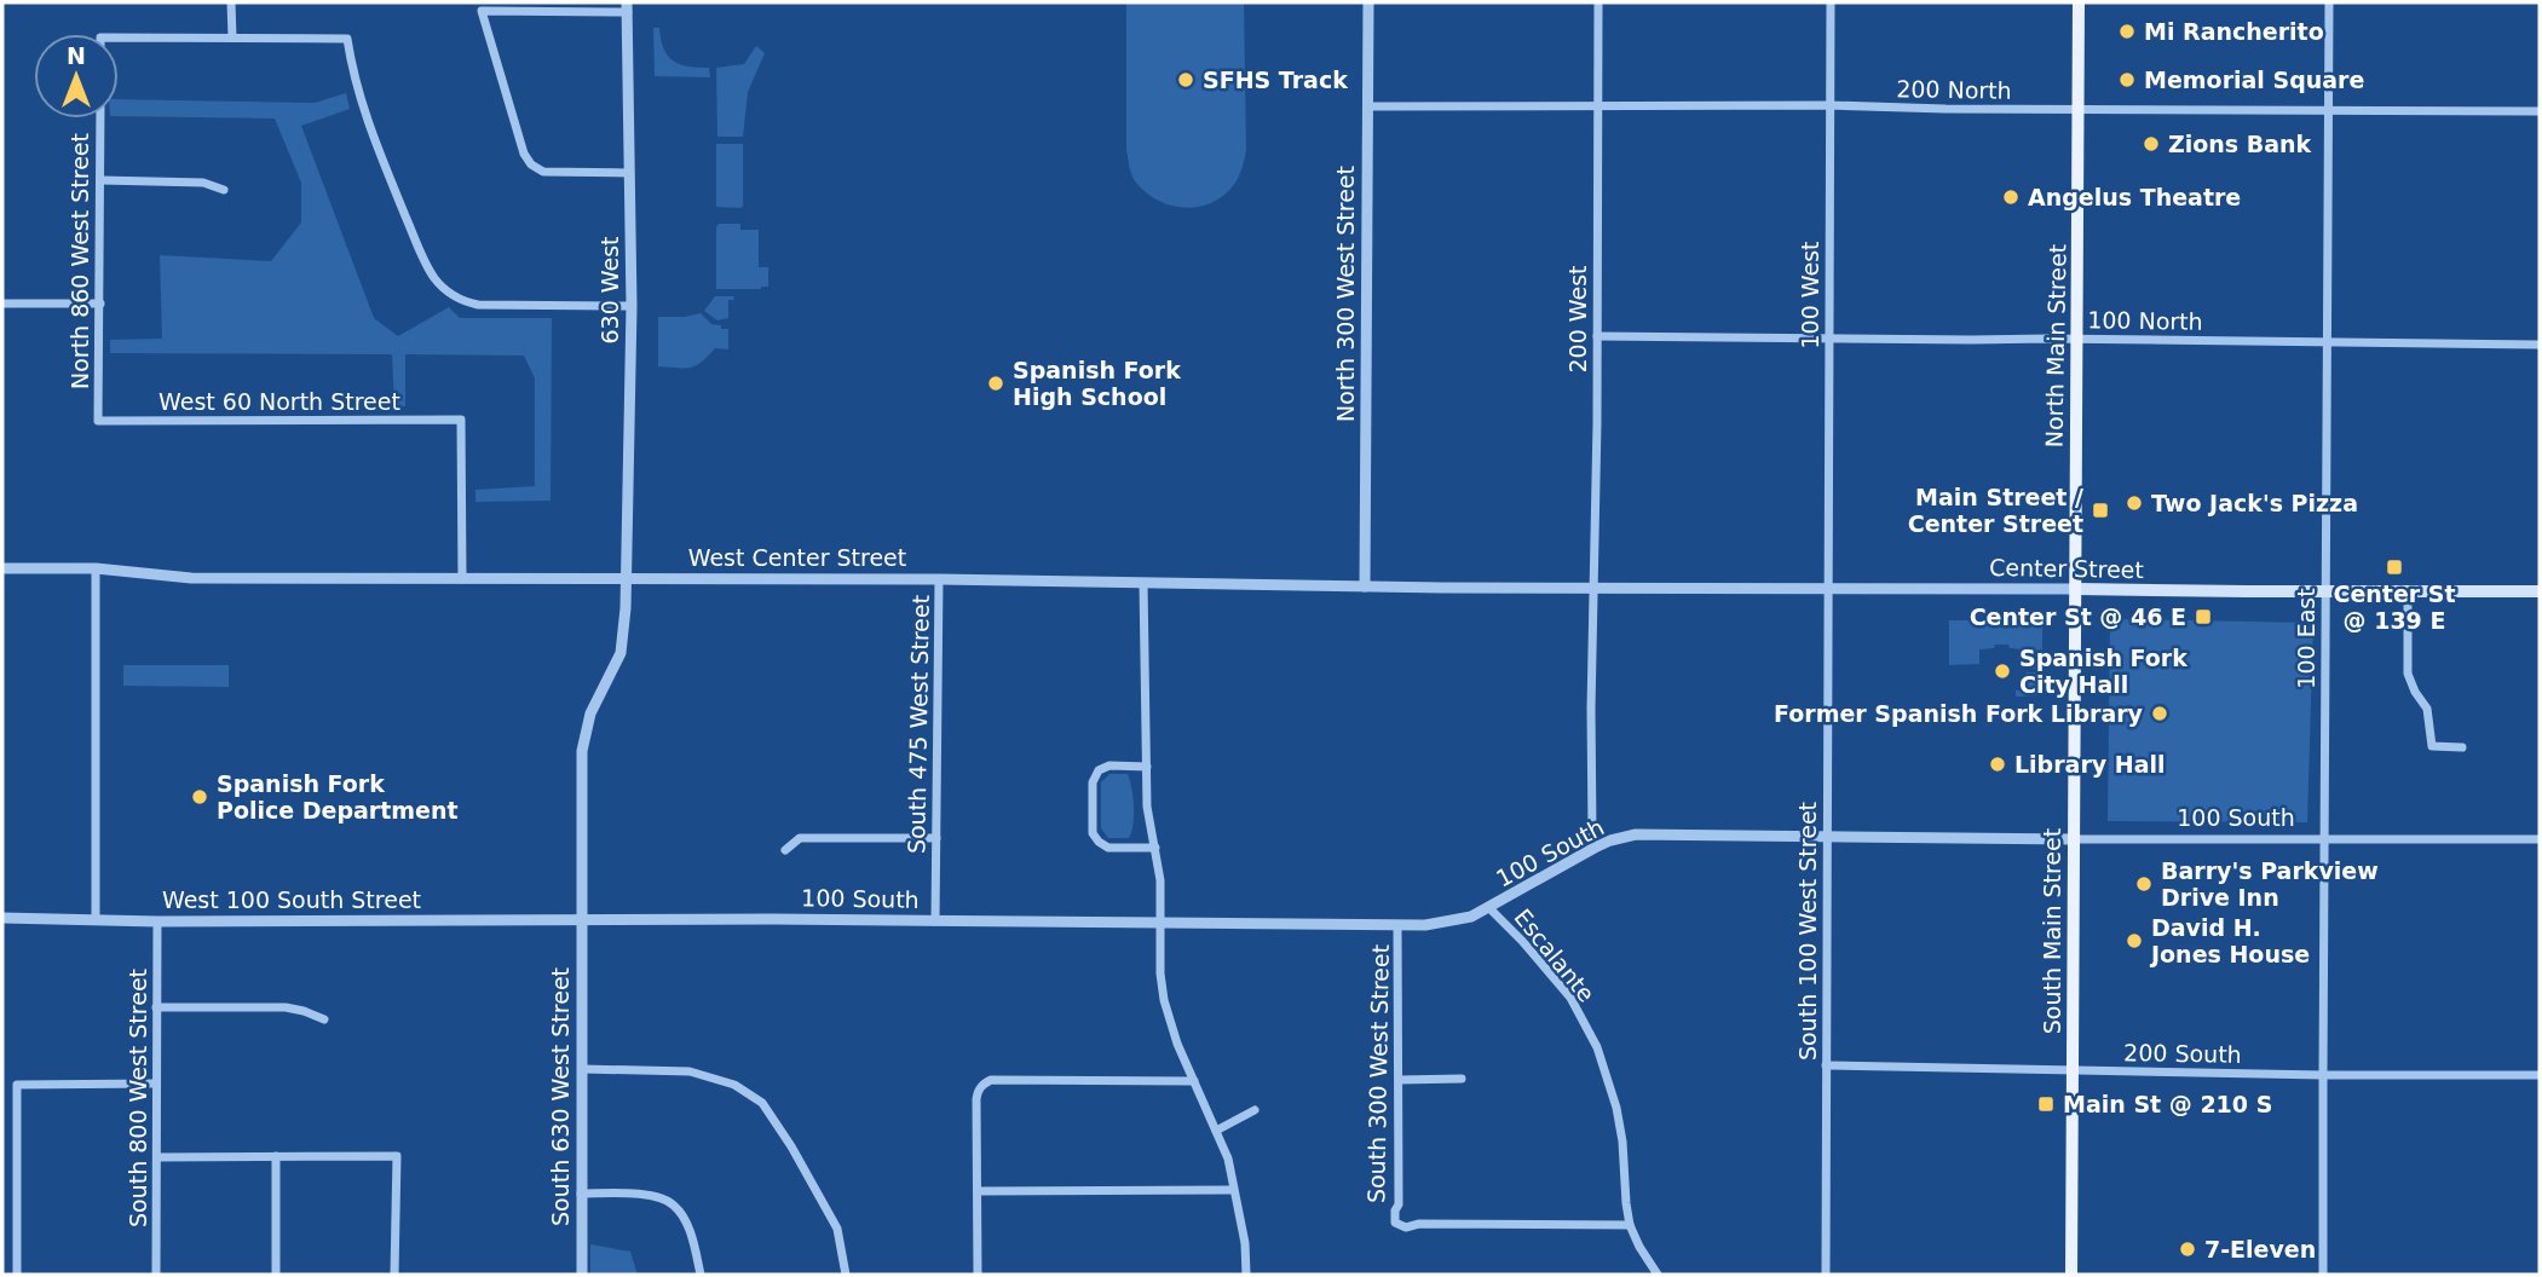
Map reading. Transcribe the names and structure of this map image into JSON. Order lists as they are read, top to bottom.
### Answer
{
  "streets": {
    "main road": ["North Main Street", "Center Street", "South Main Street"],
    "street": [
      "200 North",
      "North 860 West Street",
      "630 West",
      "North 300 West Street",
      "100 West",
      "200 West",
      "100 North",
      "West 60 North Street",
      "West Center Street",
      "100 East",
      "South 475 West Street",
      "100 South",
      "West 100 South Street",
      "South 100 West Street",
      "Escalante",
      "200 South",
      "South 300 West Street",
      "South 630 West Street",
      "South 800 West Street"
    ]
  },
  "crossings": [
    ["200 North", "North 300 West Street"],
    ["200 North", "100 West"],
    ["200 North", "200 West"],
    ["200 North", "North Main Street"],
    ["200 North", "100 East"],
    ["North 860 West Street", "West 60 North Street"],
    ["630 West", "West Center Street"],
    ["630 West", "100 South"],
    ["630 West", "West 100 South Street"],
    ["630 West", "South 630 West Street"],
    ["North 300 West Street", "West Center Street"],
    ["100 West", "100 North"],
    ["100 West", "Center Street"],
    ["100 West", "South 100 West Street"],
    ["200 West", "100 North"],
    ["200 West", "West Center Street"],
    ["200 West", "Center Street"],
    ["200 West", "100 South"],
    ["100 North", "North Main Street"],
    ["100 North", "100 East"],
    ["North Main Street", "Center Street"],
    ["North Main Street", "South Main Street"],
    ["West 60 North Street", "West Center Street"],
    ["West Center Street", "Center Street"],
    ["West Center Street", "South 475 West Street"],
    ["Center Street", "100 East"],
    ["Center Street", "South 100 West Street"],
    ["Center Street", "South Main Street"],
    ["100 East", "100 South"],
    ["100 East", "200 South"],
    ["South 475 West Street", "100 South"],
    ["100 South", "West 100 South Street"],
    ["100 South", "South 100 West Street"],
    ["100 South", "South Main Street"],
    ["100 South", "Escalante"],
    ["100 South", "South 300 West Street"],
    ["100 South", "South 630 West Street"],
    ["West 100 South Street", "South 630 West Street"],
    ["West 100 South Street", "South 800 West Street"],
    ["South 100 West Street", "200 South"],
    ["South Main Street", "200 South"],
    ["Escalante", "South 300 West Street"]
  ],
  "places": {
    "other": [
      "Mi Rancherito",
      "SFHS Track",
      "Memorial Square",
      "Zions Bank",
      "Angelus Theatre",
      "Spanish Fork High School",
      "Two Jack's Pizza",
      "Spanish Fork City Hall",
      "Former Spanish Fork Library",
      "Library Hall",
      "Spanish Fork Police Department",
      "Barry's Parkview Drive Inn",
      "David H. Jones House",
      "7-Eleven"
    ],
    "transit": [
      "Main Street / Center Street",
      "Center St @ 139 E",
      "Center St @ 46 E",
      "Main St @ 210 S"
    ]
  },
  "north": "top"
}
